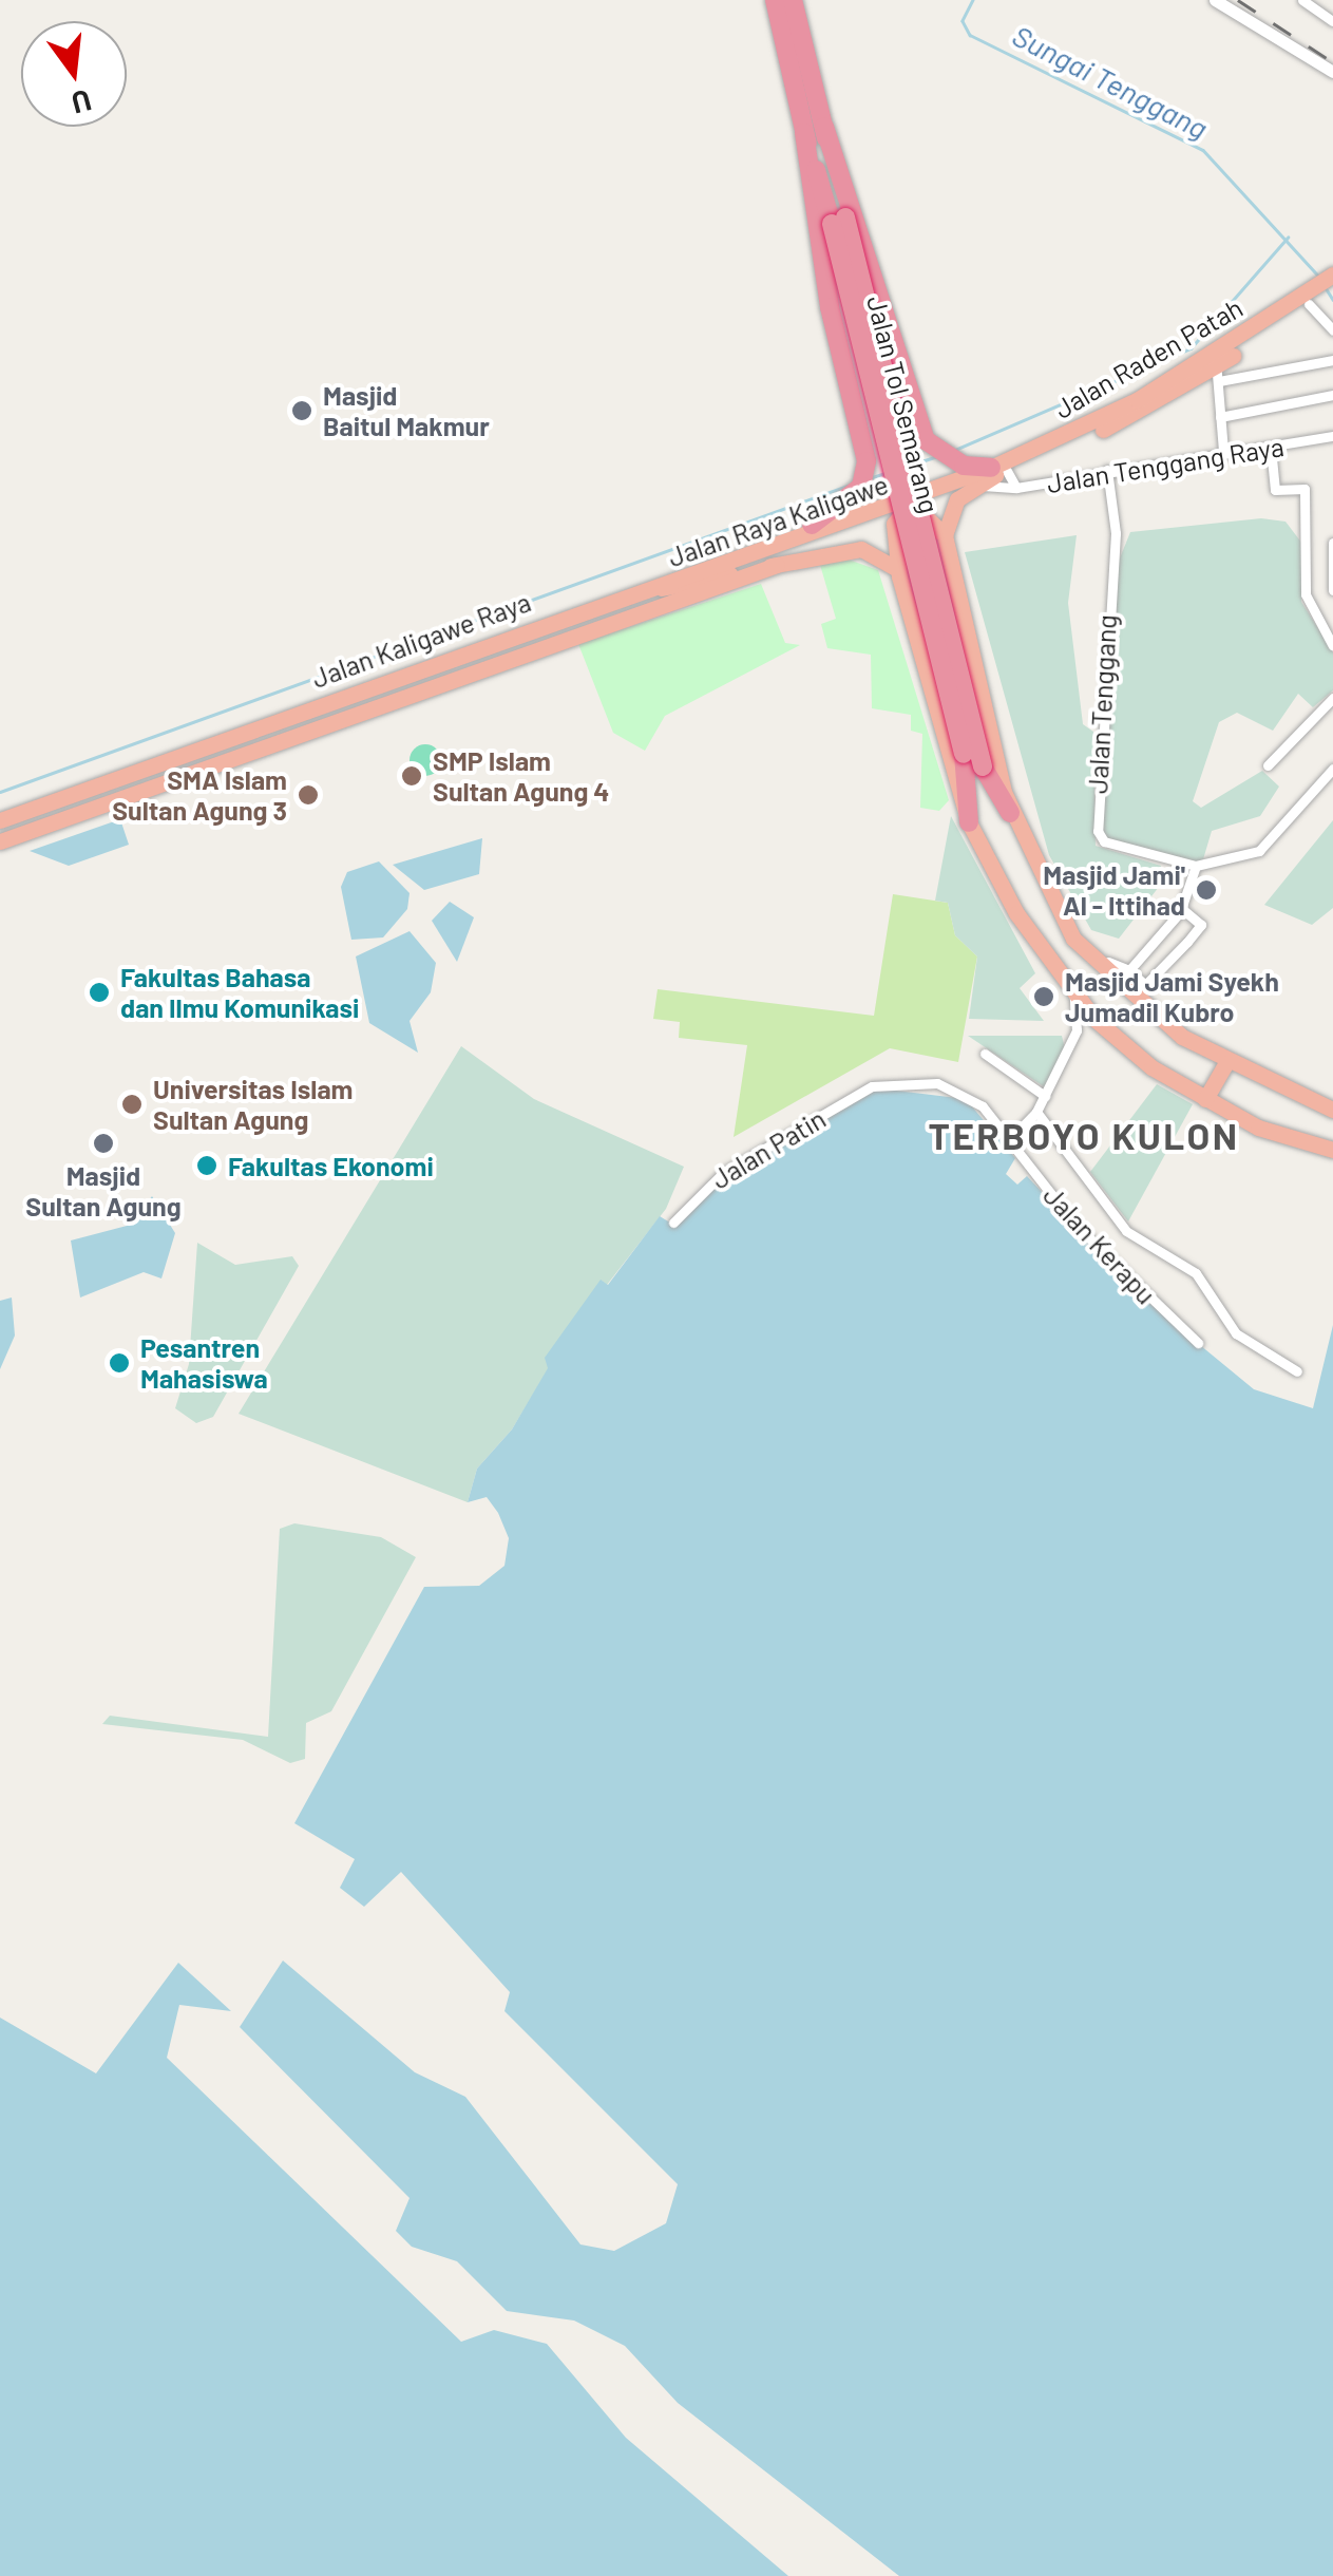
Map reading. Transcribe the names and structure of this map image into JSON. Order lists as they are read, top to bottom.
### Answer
{
  "streets": {
    "highway": [
      "Jalan Raden Patah",
      "Jalan Tol Semarang",
      "Jalan Raya Kaligawe",
      "Jalan Kaligawe Raya"
    ],
    "street": [
      "Jalan Tenggang Raya",
      "Jalan Tenggang",
      "Jalan Patin",
      "Jalan Kerapu"
    ]
  },
  "crossings": [
    ["Jalan Raden Patah", "Jalan Tenggang Raya"],
    ["Jalan Raden Patah", "Jalan Raya Kaligawe"],
    ["Jalan Tenggang Raya", "Jalan Tenggang"],
    ["Jalan Raya Kaligawe", "Jalan Kaligawe Raya"],
    ["Jalan Patin", "Jalan Kerapu"]
  ],
  "districts": ["TERBOYO KULON"],
  "water": ["Sungai Tenggang"],
  "places": [
    "Masjid Baitul Makmur",
    "SMP Islam Sultan Agung 4",
    "SMA Islam Sultan Agung 3",
    "Masjid Jami' Al - Ittihad",
    "Fakultas Bahasa dan Ilmu Komunikasi",
    "Masjid Jami Syekh Jumadil Kubro",
    "Universitas Islam Sultan Agung",
    "Masjid Sultan Agung",
    "Fakultas Ekonomi",
    "Pesantren Mahasiswa"
  ],
  "north": "bottom"
}
